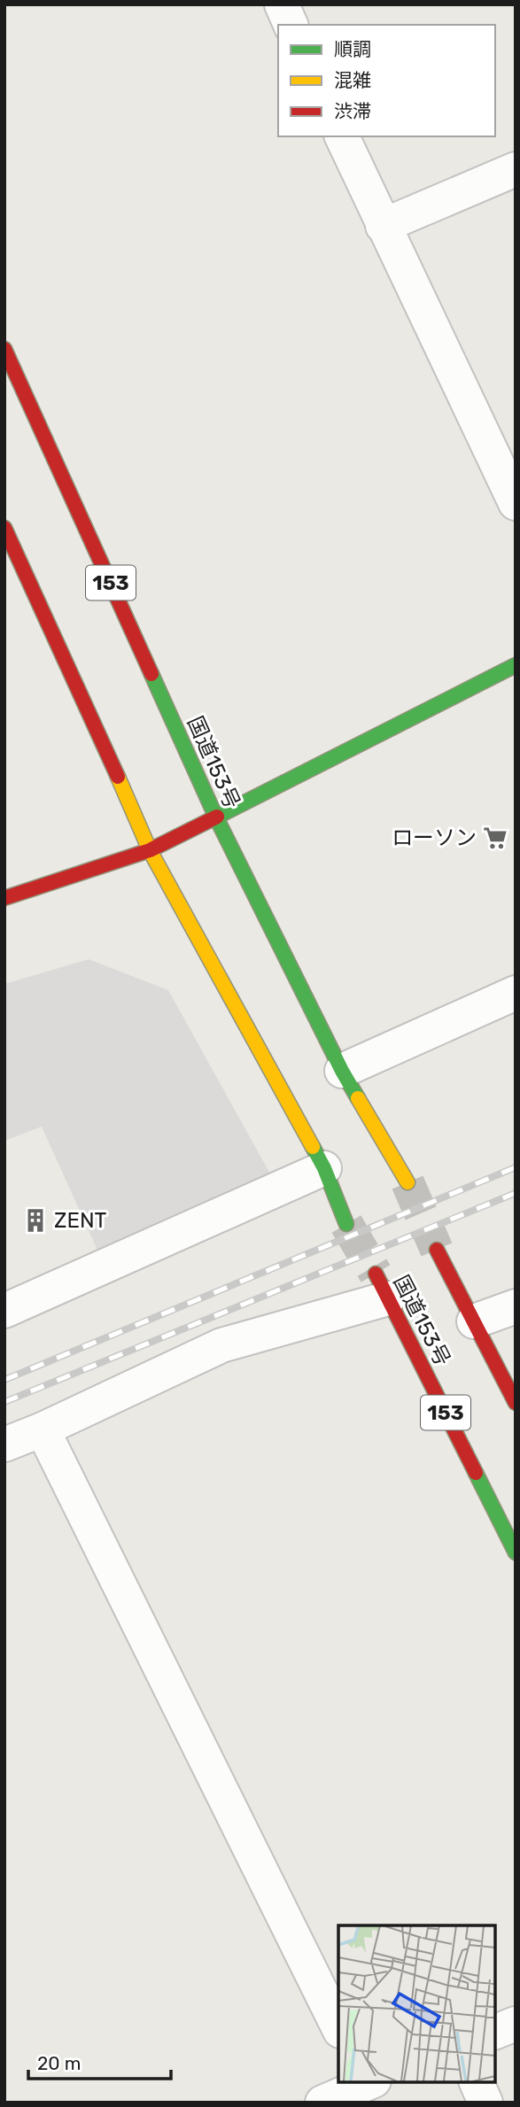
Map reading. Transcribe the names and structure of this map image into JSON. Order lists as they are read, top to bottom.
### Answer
{
  "streets": {
    "main road": ["153", "国道153号"]
  },
  "places": {
    "supermarket": ["ローソン"],
    "building": ["ZENT"]
  },
  "legend": ["順調", "混雑", "渋滞"],
  "scale_bar": "20 m"
}
